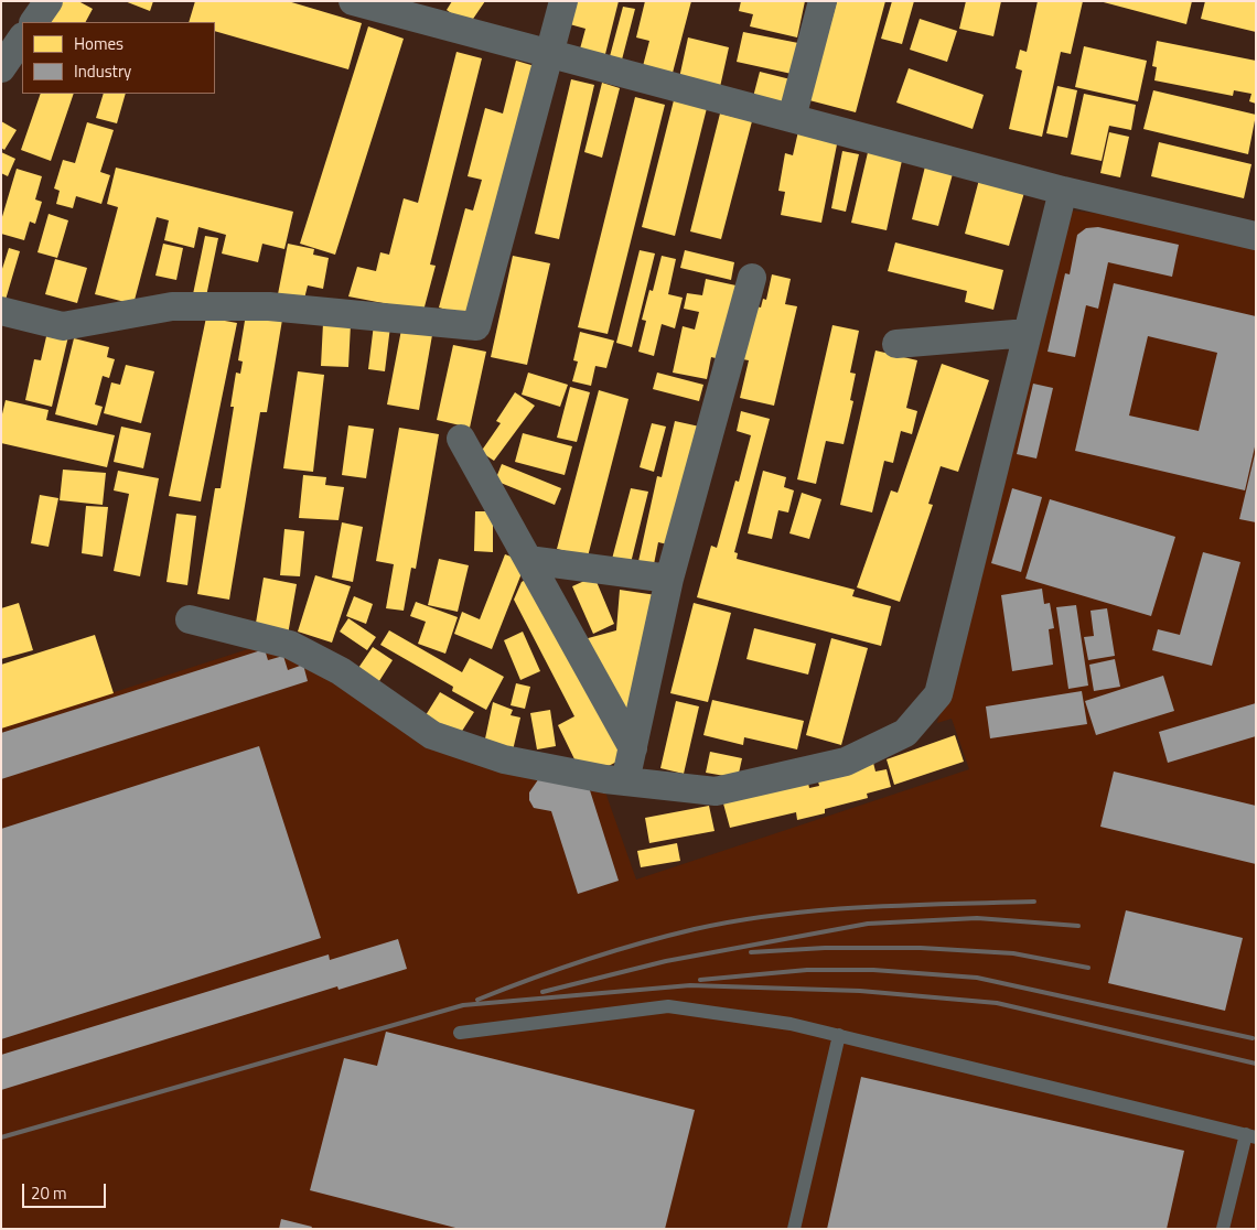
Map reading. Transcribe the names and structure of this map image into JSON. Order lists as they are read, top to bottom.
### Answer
{
  "legend": ["Homes", "Industry"],
  "scale_bar": "20 m"
}
